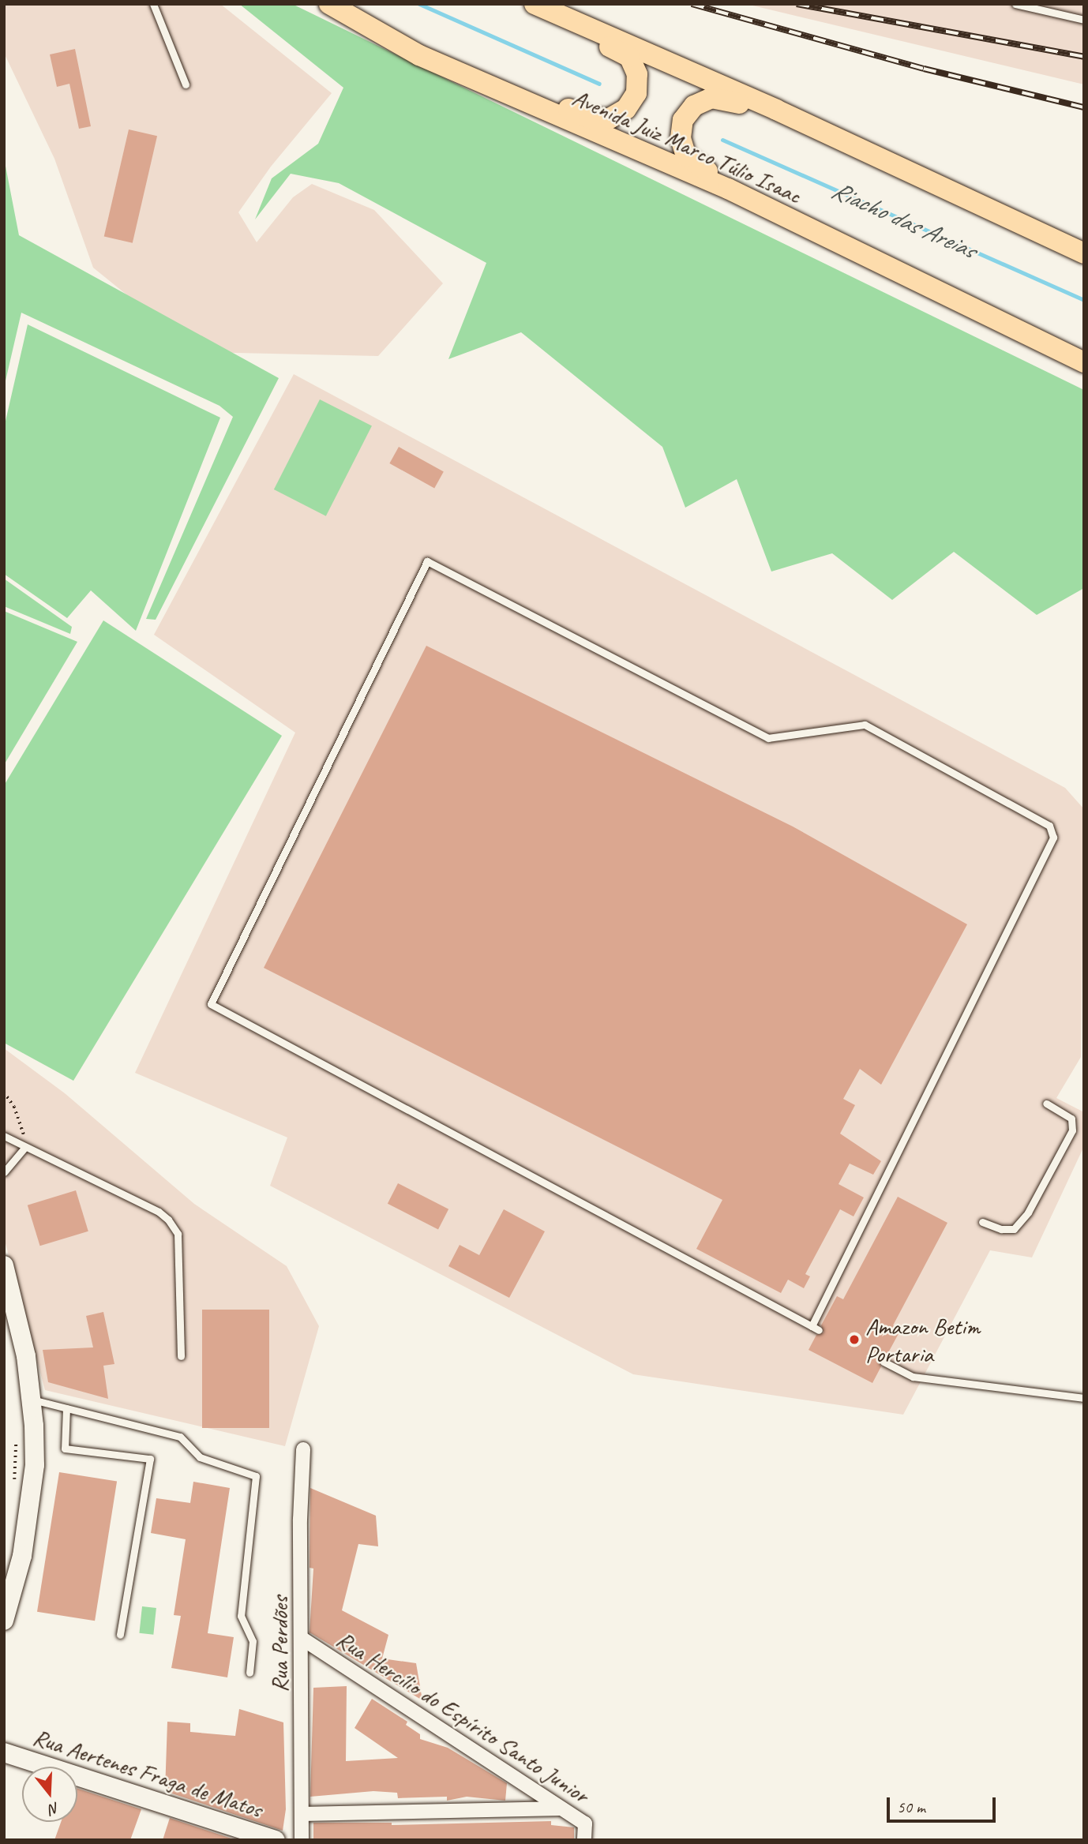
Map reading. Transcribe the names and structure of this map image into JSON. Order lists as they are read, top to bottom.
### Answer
{
  "streets": {
    "main road": ["Avenida Juiz Marco Túlio Isaac", "Rua Aertenes Fraga de Matos"],
    "street": ["Rua Perdões", "Rua Hercílio do Espírito Santo Junior"]
  },
  "crossings": [
    ["Rua Perdões", "Rua Hercílio do Espírito Santo Junior"]
  ],
  "water": ["Riacho das Areias"],
  "places": ["Amazon Betim Portaria"],
  "scale_bar": "50 m",
  "north": "bottom"
}
